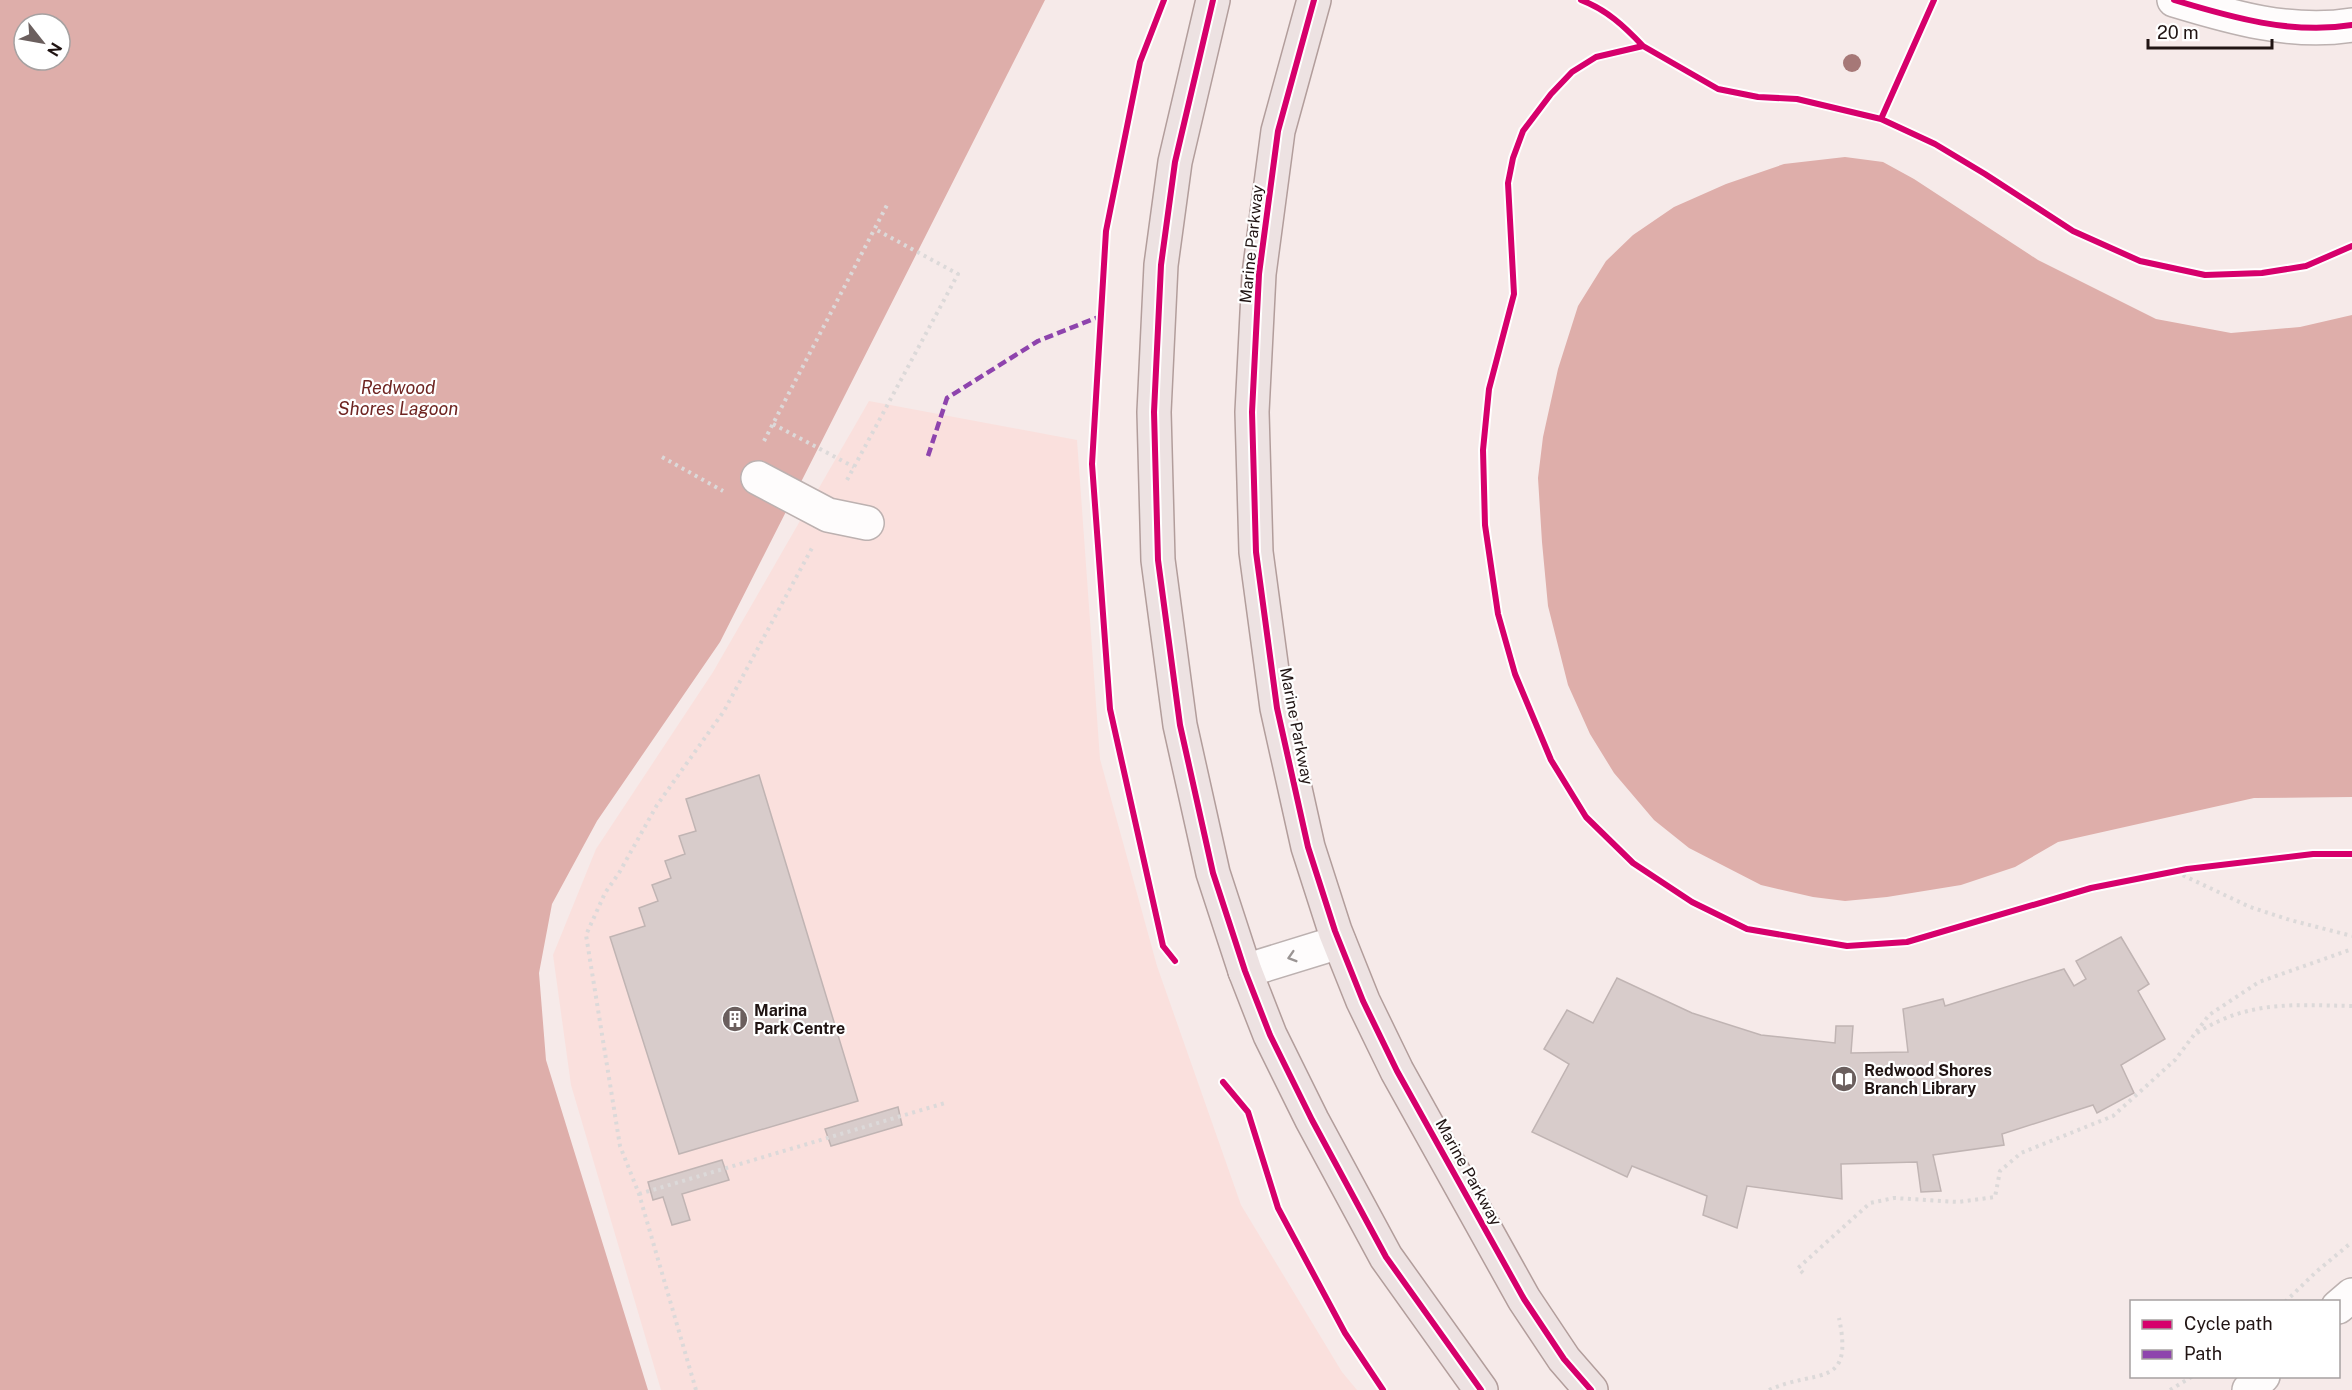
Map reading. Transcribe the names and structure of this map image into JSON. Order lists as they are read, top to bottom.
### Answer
{
  "streets": {
    "main road": ["Marine Parkway"]
  },
  "water": ["Redwood Shores Lagoon"],
  "places": {
    "building": ["Marina Park Centre"],
    "library": ["Redwood Shores Branch Library"]
  },
  "legend": ["Cycle path", "Path"],
  "scale_bar": "20 m",
  "north": "bottom right"
}
